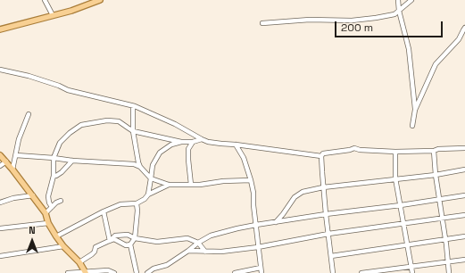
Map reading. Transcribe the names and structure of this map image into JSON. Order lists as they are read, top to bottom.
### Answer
{
  "scale_bar": "200 m",
  "north": "top"
}
